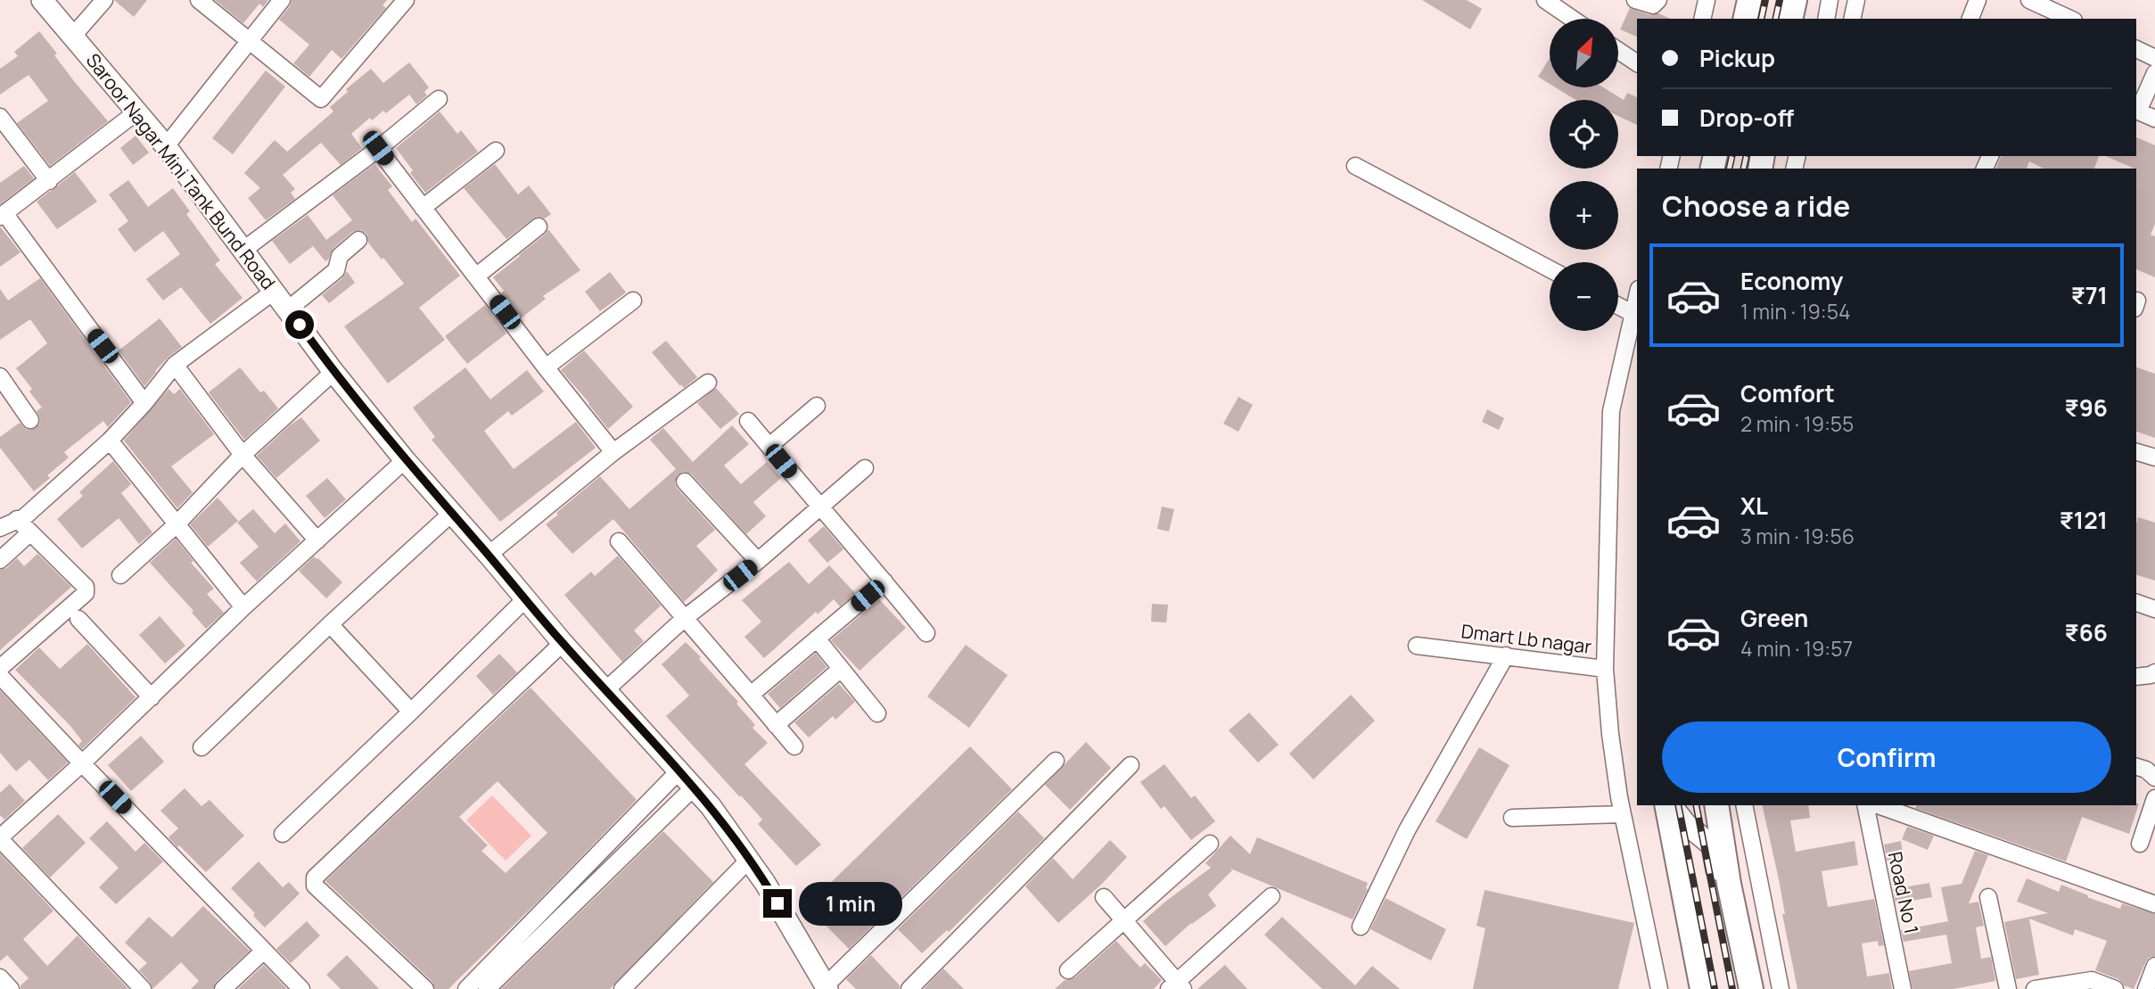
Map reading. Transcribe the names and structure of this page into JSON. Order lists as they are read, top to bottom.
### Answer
{
  "streets": {
    "main road": ["Saroor Nagar Mini Tank Bund Road"],
    "street": ["Dmart Lb nagar", "Road No 1"]
  },
  "north": "top right",
  "page": {
    "map_buttons": ["+", "−"],
    "banner": ["Pickup", "Drop-off"],
    "heading": "Choose a ride",
    "list": [
      {
        "name": "Economy",
        "note": "1 min · 19:54",
        "value": "₹71"
      },
      {
        "name": "Comfort",
        "note": "2 min · 19:55",
        "value": "₹96"
      },
      {
        "name": "XL",
        "note": "3 min · 19:56",
        "value": "₹121"
      },
      {
        "name": "Green",
        "note": "4 min · 19:57",
        "value": "₹66"
      }
    ],
    "buttons": "Confirm",
    "bubble": "1 min"
  }
}
